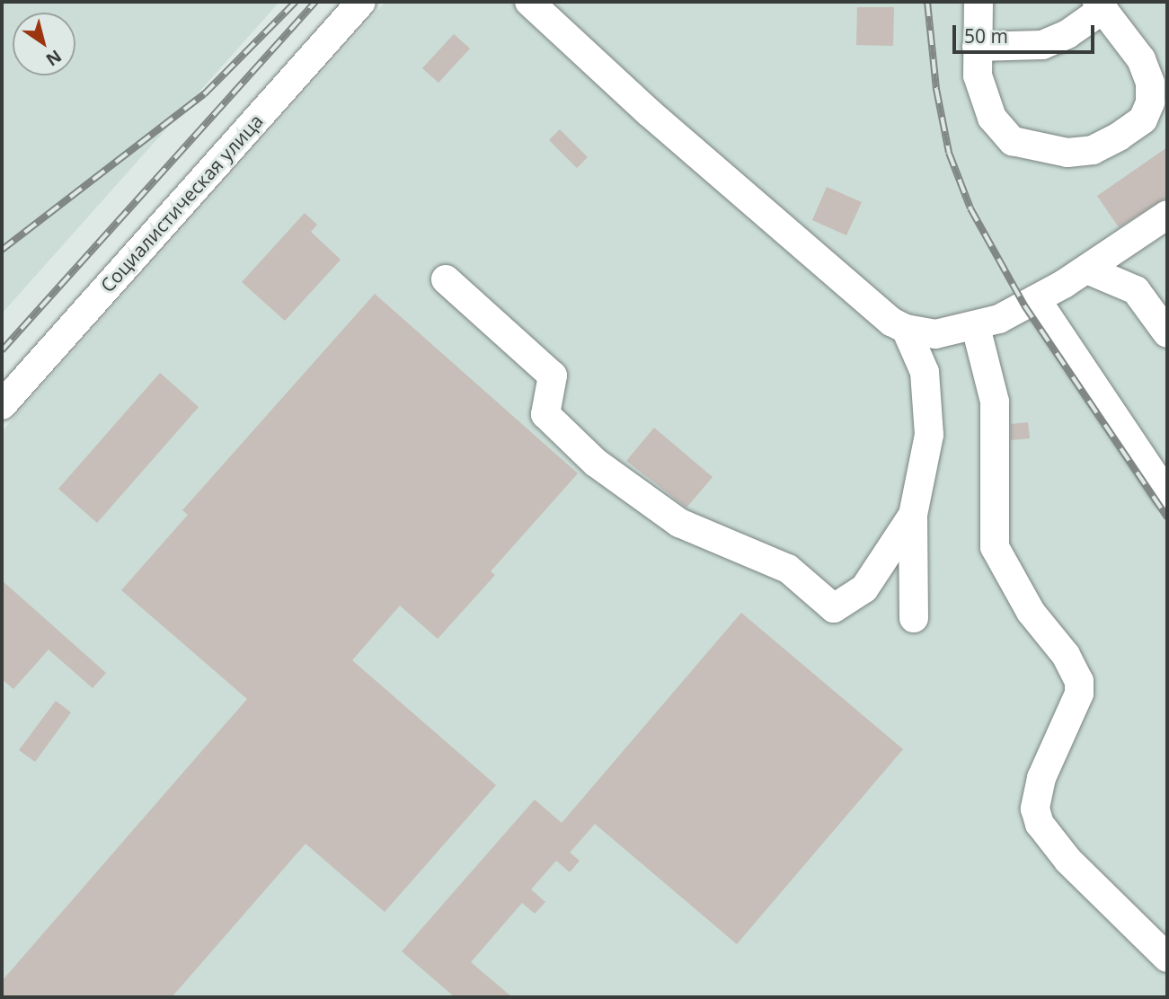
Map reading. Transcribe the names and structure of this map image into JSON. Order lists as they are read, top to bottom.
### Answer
{
  "streets": {
    "street": ["Социалистическая улица"]
  },
  "scale_bar": "50 m",
  "north": "bottom right"
}
